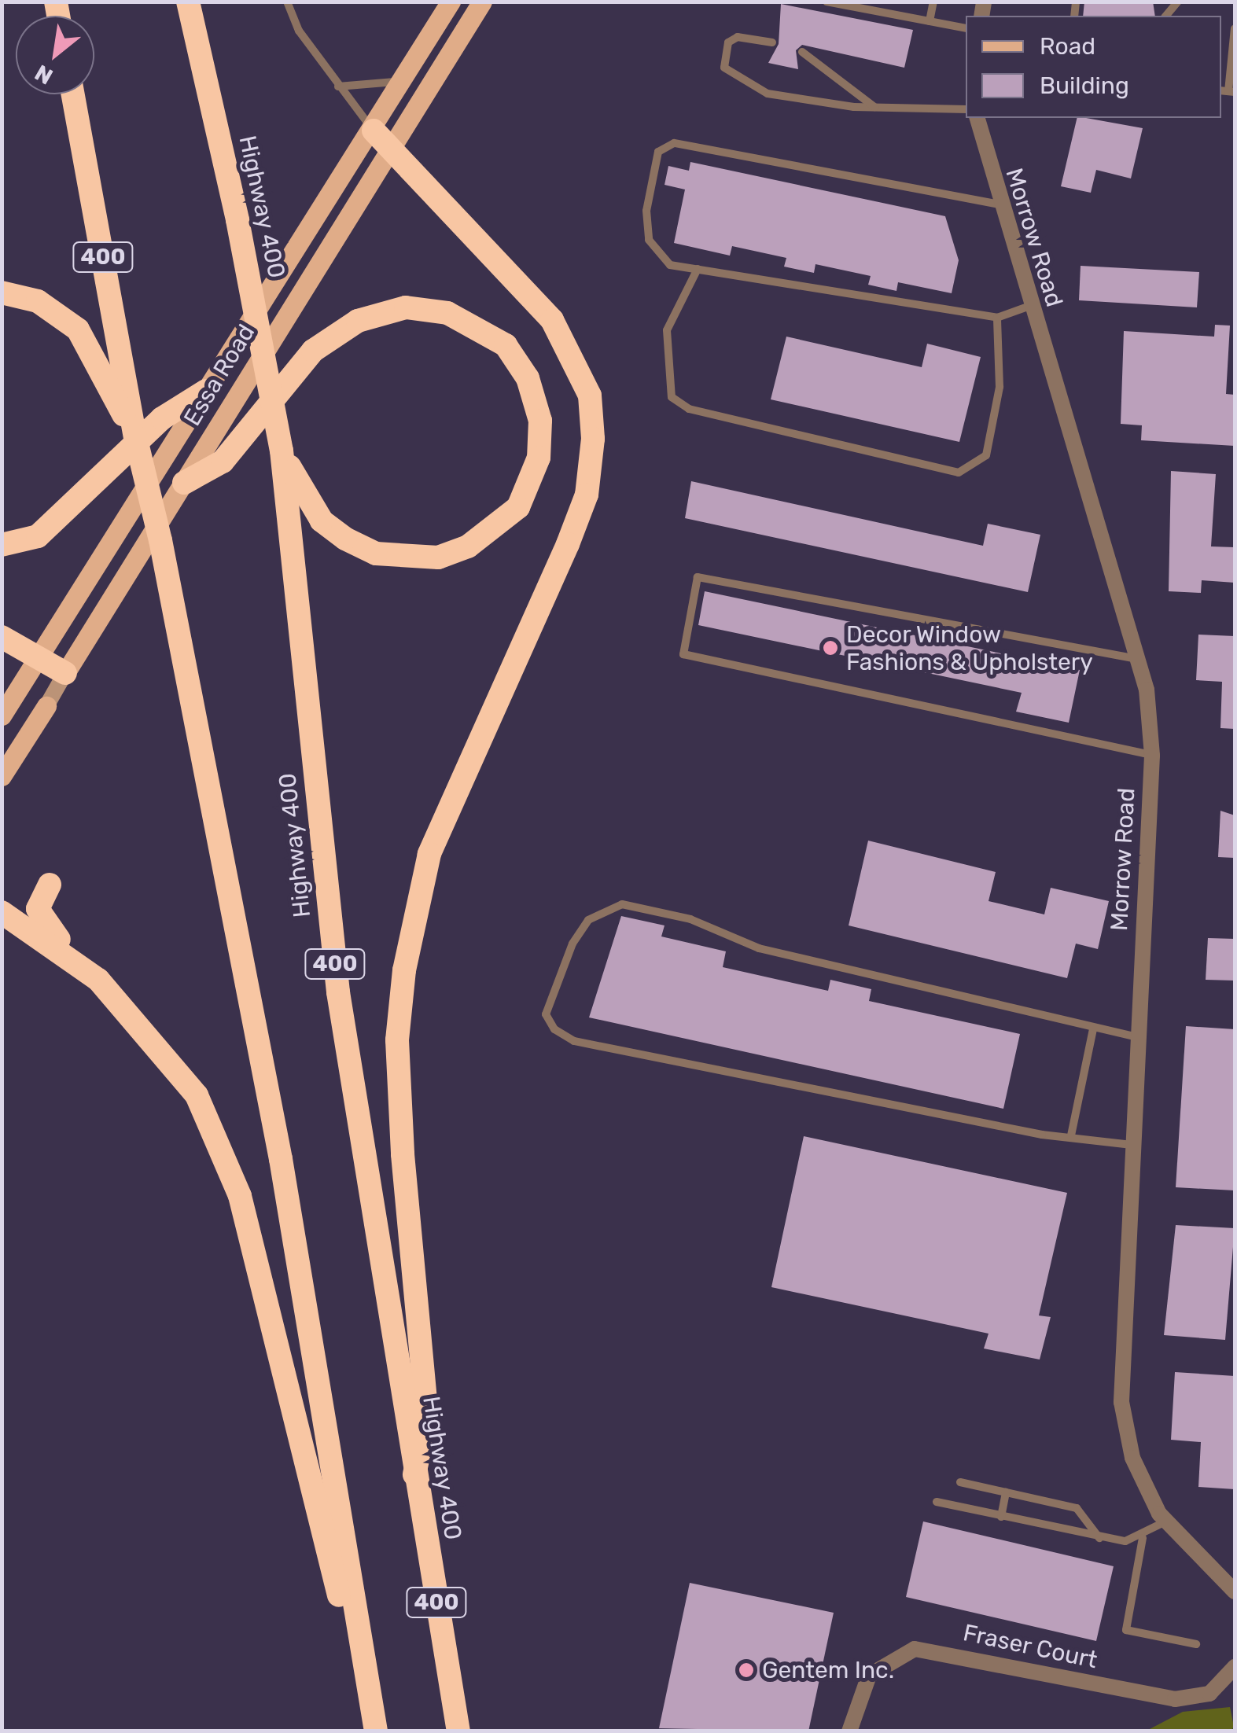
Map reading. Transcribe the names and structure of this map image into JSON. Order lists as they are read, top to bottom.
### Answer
{
  "streets": {
    "highway": ["Highway 400", "400"],
    "main road": ["Essa Road"],
    "street": ["Morrow Road", "Fraser Court"]
  },
  "places": ["Decor Window Fashions & Upholstery", "Gentem Inc."],
  "legend": ["Road", "Building"],
  "north": "bottom left"
}
